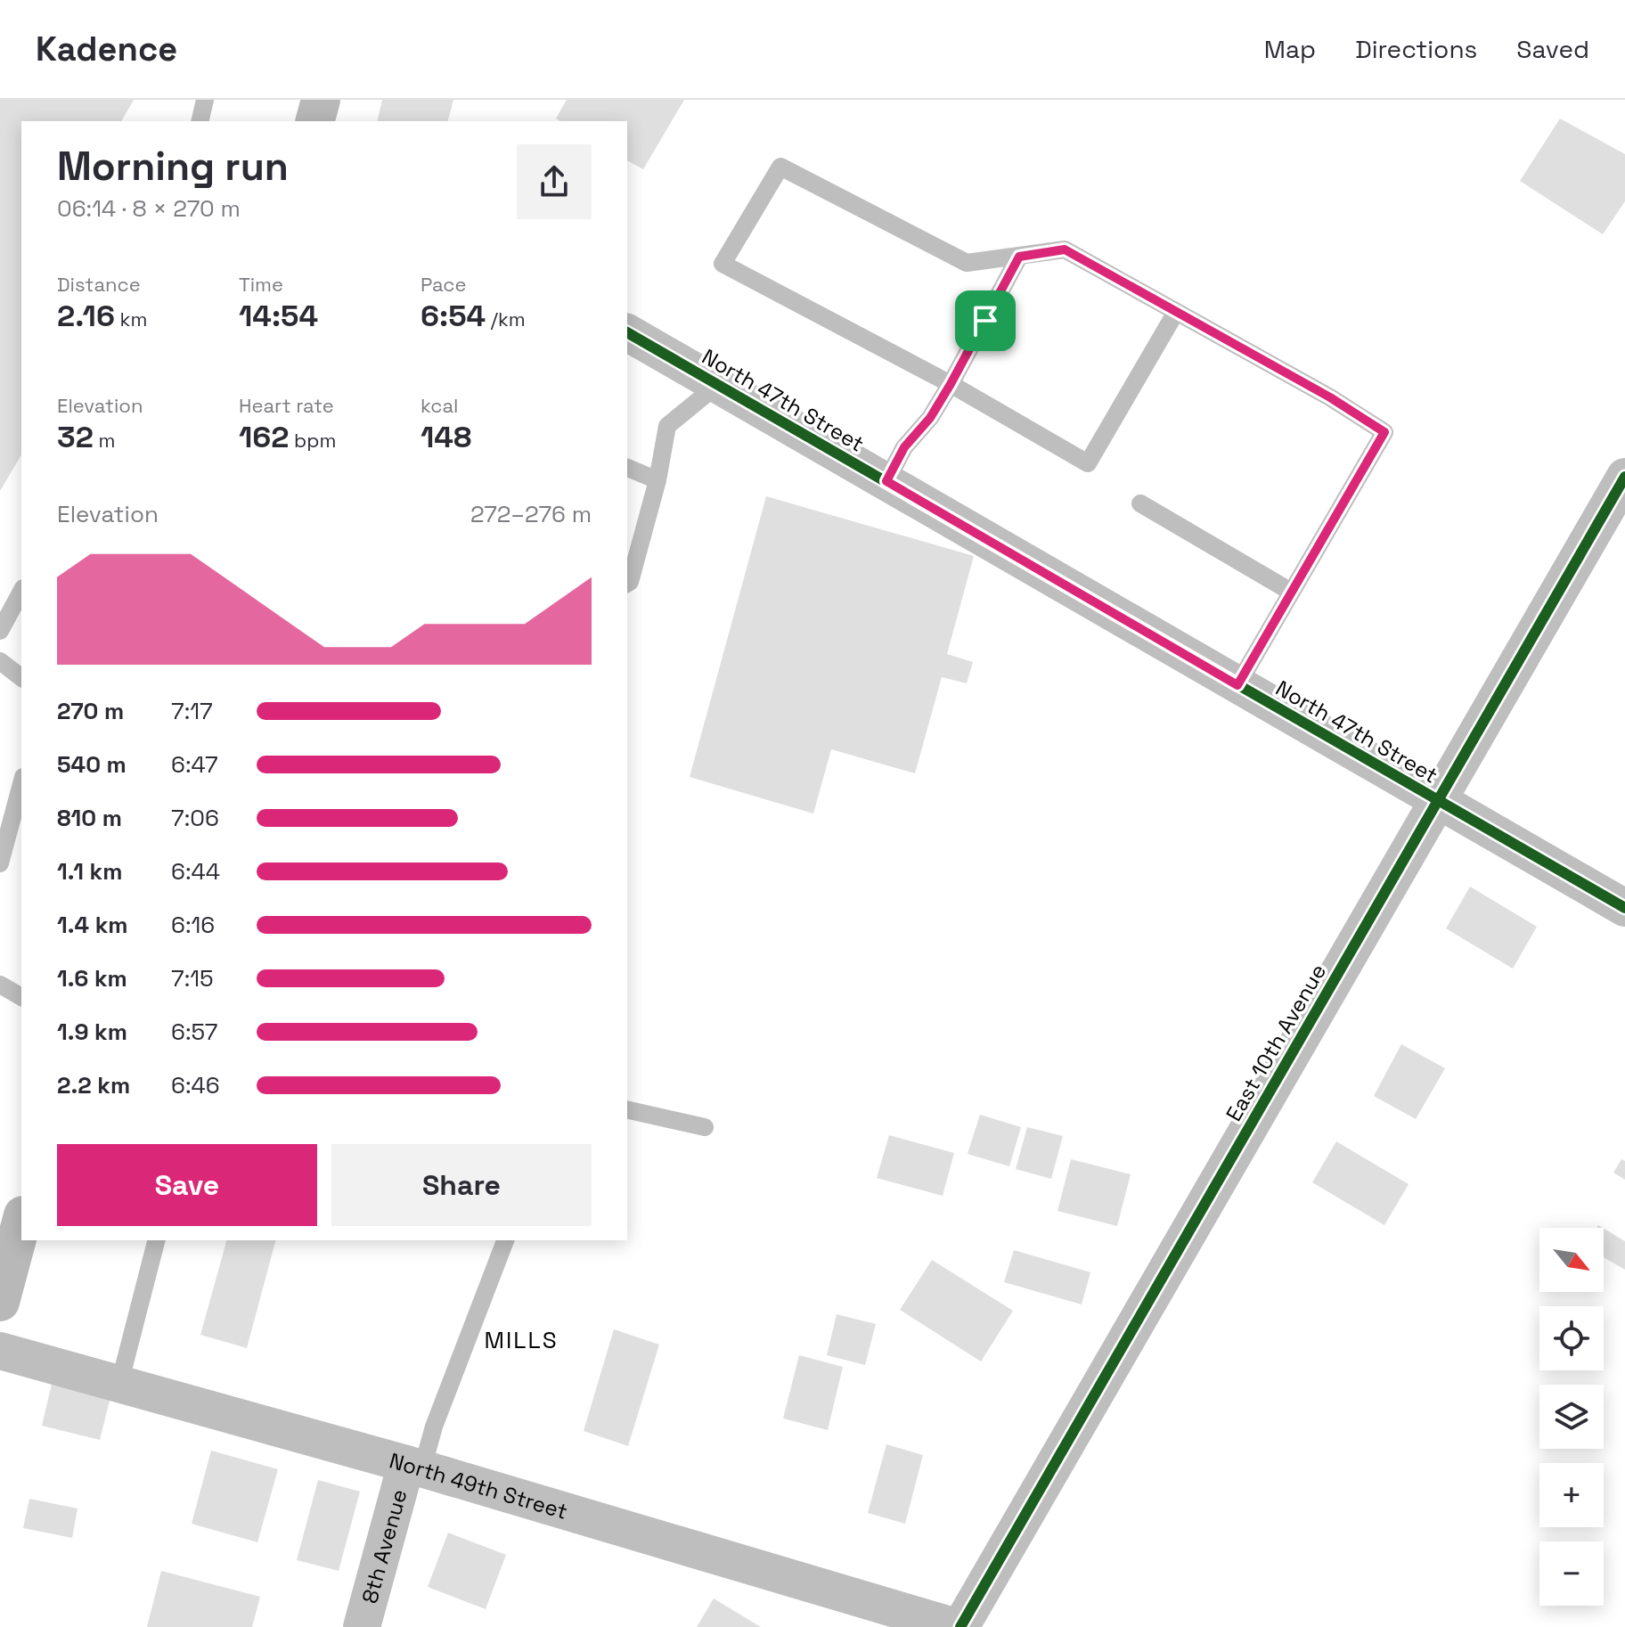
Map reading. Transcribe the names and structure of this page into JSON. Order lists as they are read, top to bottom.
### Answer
{
  "streets": {
    "street": [
      "North 47th Street",
      "East 10th Avenue",
      "North 49th Street",
      "8th Avenue"
    ]
  },
  "crossings": [
    ["North 47th Street", "East 10th Avenue"],
    ["East 10th Avenue", "North 49th Street"],
    ["North 49th Street", "8th Avenue"]
  ],
  "districts": ["MILLS"],
  "north": "bottom right",
  "page": {
    "header": "Kadence",
    "nav": ["Map", "Directions", "Saved"],
    "heading": ["Morning run", "06:14 · 8 × 270 m"],
    "stats": [
      ["Distance", "2.16 km"],
      ["Time", "14:54"],
      ["Pace", "6:54 /km"],
      ["Elevation", "32 m"],
      ["Heart rate", "162 bpm"],
      ["kcal", "148"]
    ],
    "chart": ["Elevation", "272–276 m"],
    "list": [
      {
        "name": "270 m",
        "note": "7:17"
      },
      {
        "name": "540 m",
        "note": "6:47"
      },
      {
        "name": "810 m",
        "note": "7:06"
      },
      {
        "name": "1.1 km",
        "note": "6:44"
      },
      {
        "name": "1.4 km",
        "note": "6:16"
      },
      {
        "name": "1.6 km",
        "note": "7:15"
      },
      {
        "name": "1.9 km",
        "note": "6:57"
      },
      {
        "name": "2.2 km",
        "note": "6:46"
      }
    ],
    "buttons": ["Save", "Share"],
    "map_buttons": ["+", "−"]
  }
}
